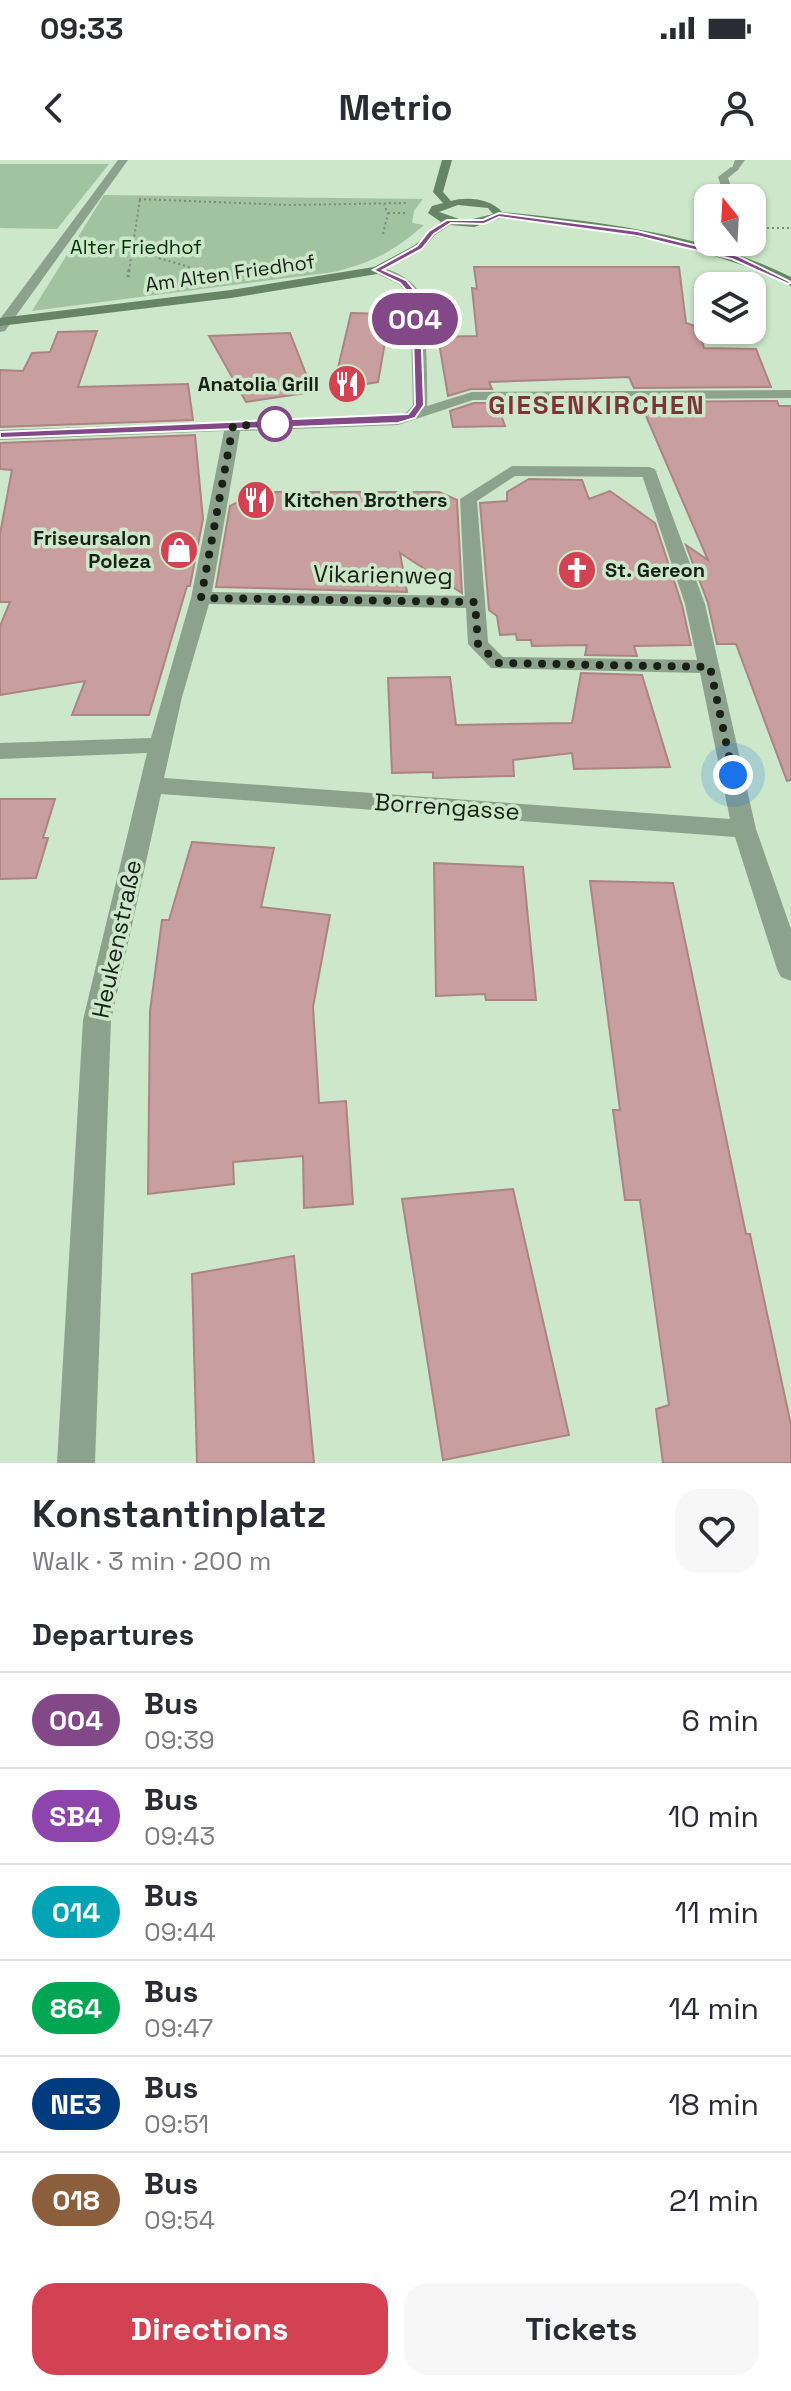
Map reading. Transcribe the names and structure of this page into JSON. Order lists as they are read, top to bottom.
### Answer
{
  "streets": {
    "main road": ["Am Alten Friedhof"],
    "street": ["Vikarienweg", "Borrengasse", "Heukenstraße"]
  },
  "crossings": [
    ["Vikarienweg", "Heukenstraße"],
    ["Borrengasse", "Heukenstraße"]
  ],
  "districts": ["GIESENKIRCHEN"],
  "parks": ["Alter Friedhof"],
  "places": {
    "restaurant": ["Anatolia Grill", "Kitchen Brothers"],
    "shop": ["Friseursalon Poleza"],
    "church": ["St. Gereon"]
  },
  "lines": ["bus line 004"],
  "north": "top",
  "page": {
    "status": "09:33",
    "header": "Metrio",
    "on_map": "004",
    "heading": [
      ["Konstantinplatz", "Walk · 3 min · 200 m"],
      "Departures"
    ],
    "list": [
      {
        "mark": "004",
        "name": "Bus",
        "note": "09:39",
        "value": "6 min"
      },
      {
        "mark": "SB4",
        "name": "Bus",
        "note": "09:43",
        "value": "10 min"
      },
      {
        "mark": "014",
        "name": "Bus",
        "note": "09:44",
        "value": "11 min"
      },
      {
        "mark": "864",
        "name": "Bus",
        "note": "09:47",
        "value": "14 min"
      },
      {
        "mark": "NE3",
        "name": "Bus",
        "note": "09:51",
        "value": "18 min"
      },
      {
        "mark": "018",
        "name": "Bus",
        "note": "09:54",
        "value": "21 min"
      }
    ],
    "buttons": ["Directions", "Tickets"]
  }
}
